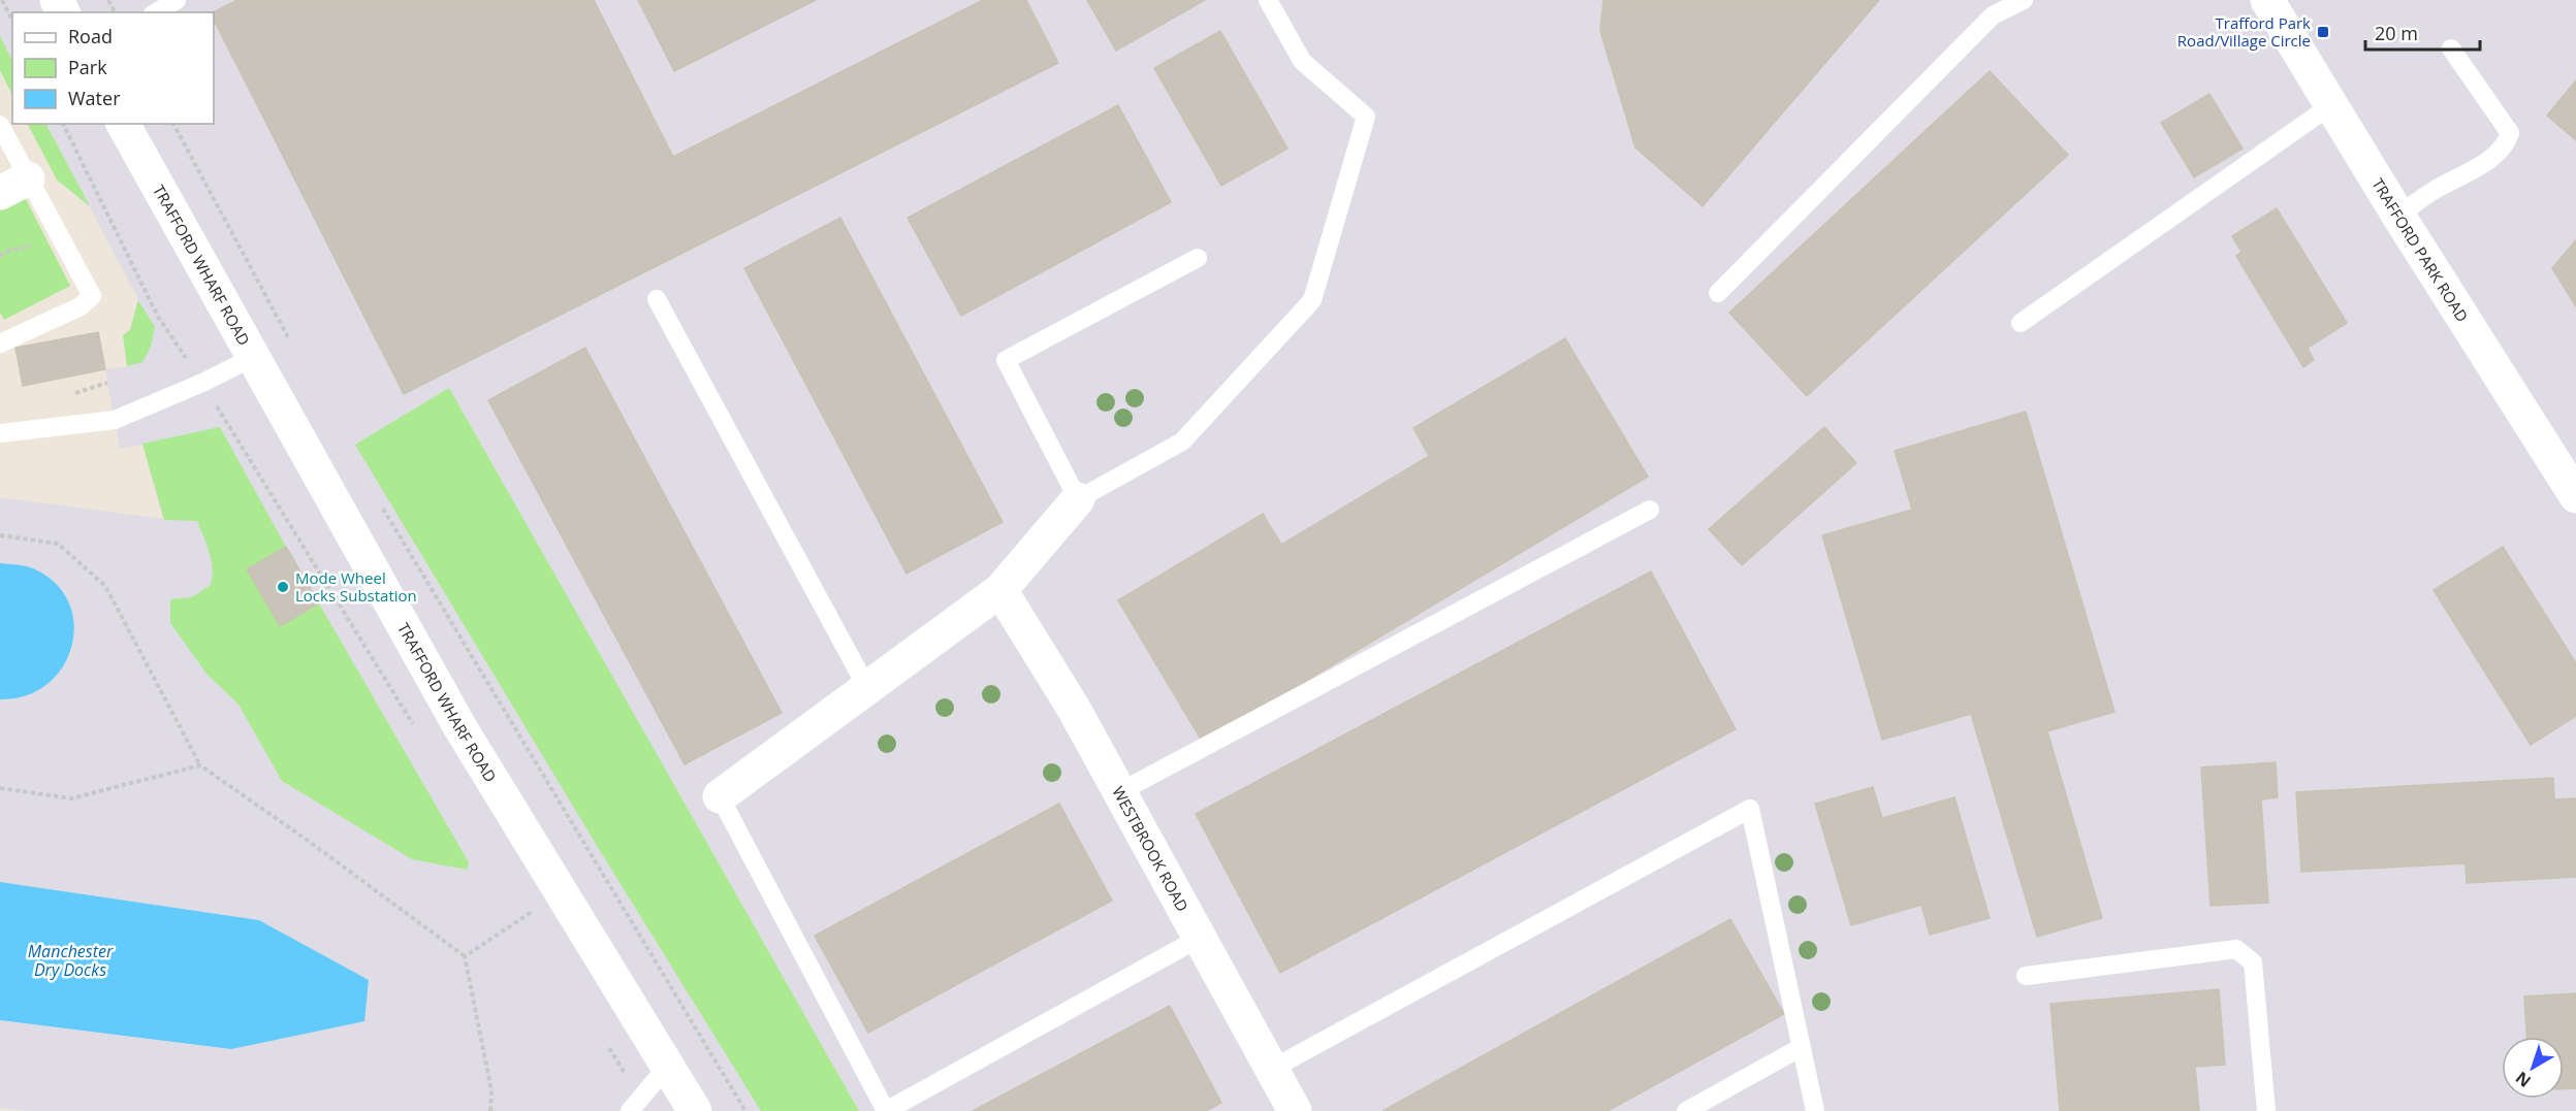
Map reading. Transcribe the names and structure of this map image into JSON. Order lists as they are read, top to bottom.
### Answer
{
  "streets": {
    "street": ["TRAFFORD PARK ROAD", "TRAFFORD WHARF ROAD", "WESTBROOK ROAD"]
  },
  "water": ["Manchester Dry Docks"],
  "places": {
    "transit": ["Trafford Park Road/Village Circle"],
    "other": ["Mode Wheel Locks Substation"]
  },
  "legend": ["Road", "Park", "Water"],
  "scale_bar": "20 m",
  "north": "bottom left"
}
